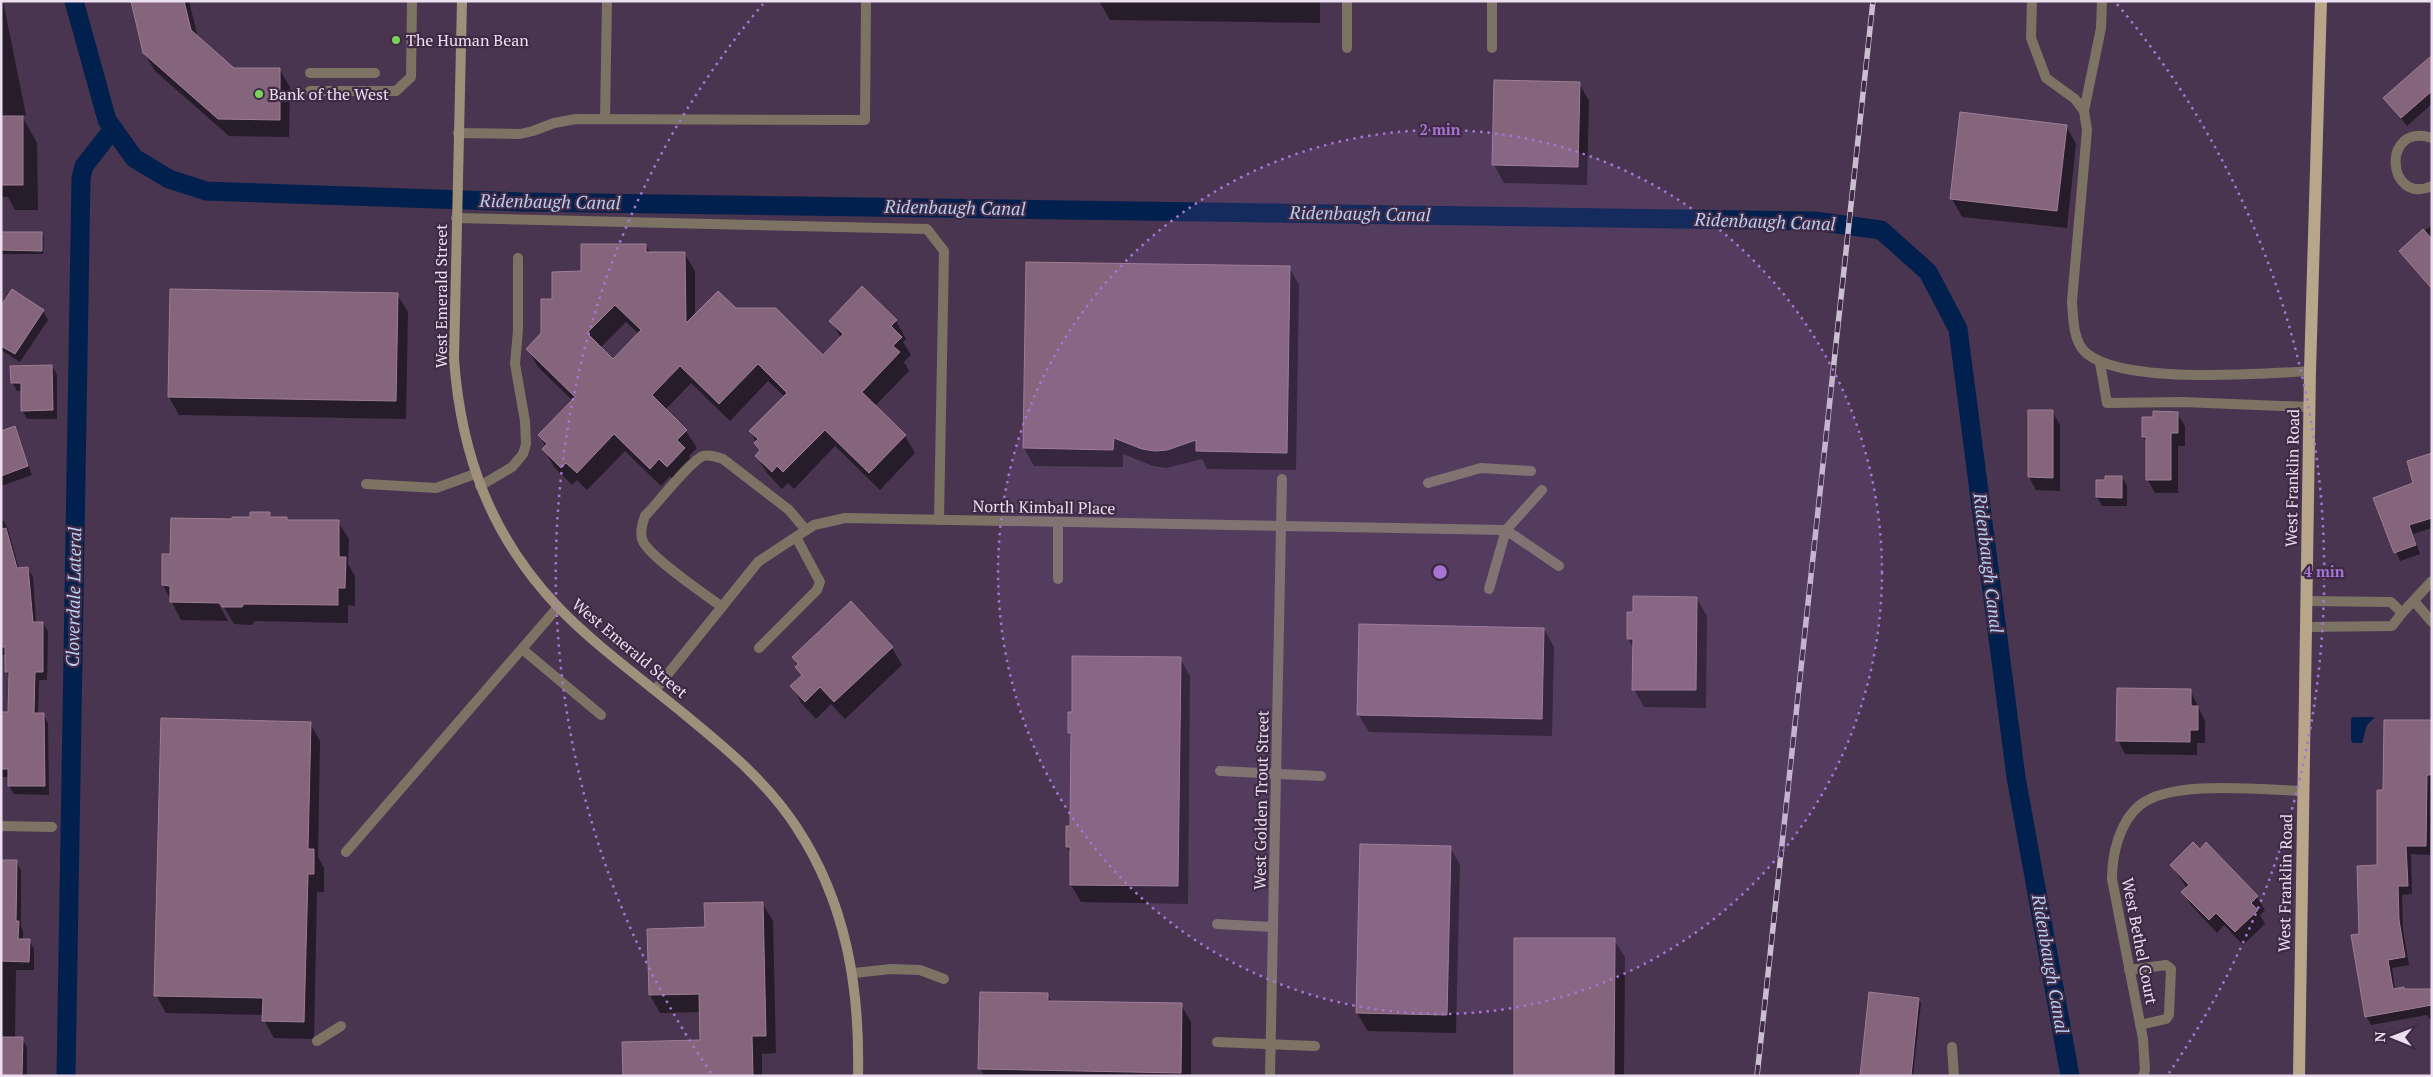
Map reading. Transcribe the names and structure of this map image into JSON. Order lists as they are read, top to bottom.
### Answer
{
  "streets": {
    "main road": ["West Emerald Street", "West Franklin Road"],
    "street": ["North Kimball Place", "West Golden Trout Street", "West Bethel Court"]
  },
  "crossings": [
    ["West Emerald Street", "North Kimball Place"],
    ["West Franklin Road", "West Bethel Court"],
    ["North Kimball Place", "West Golden Trout Street"]
  ],
  "water": ["Ridenbaugh Canal", "Cloverdale Lateral"],
  "places": ["The Human Bean", "Bank of the West"],
  "north": "left",
  "rings": ["2 min", "4 min"]
}
